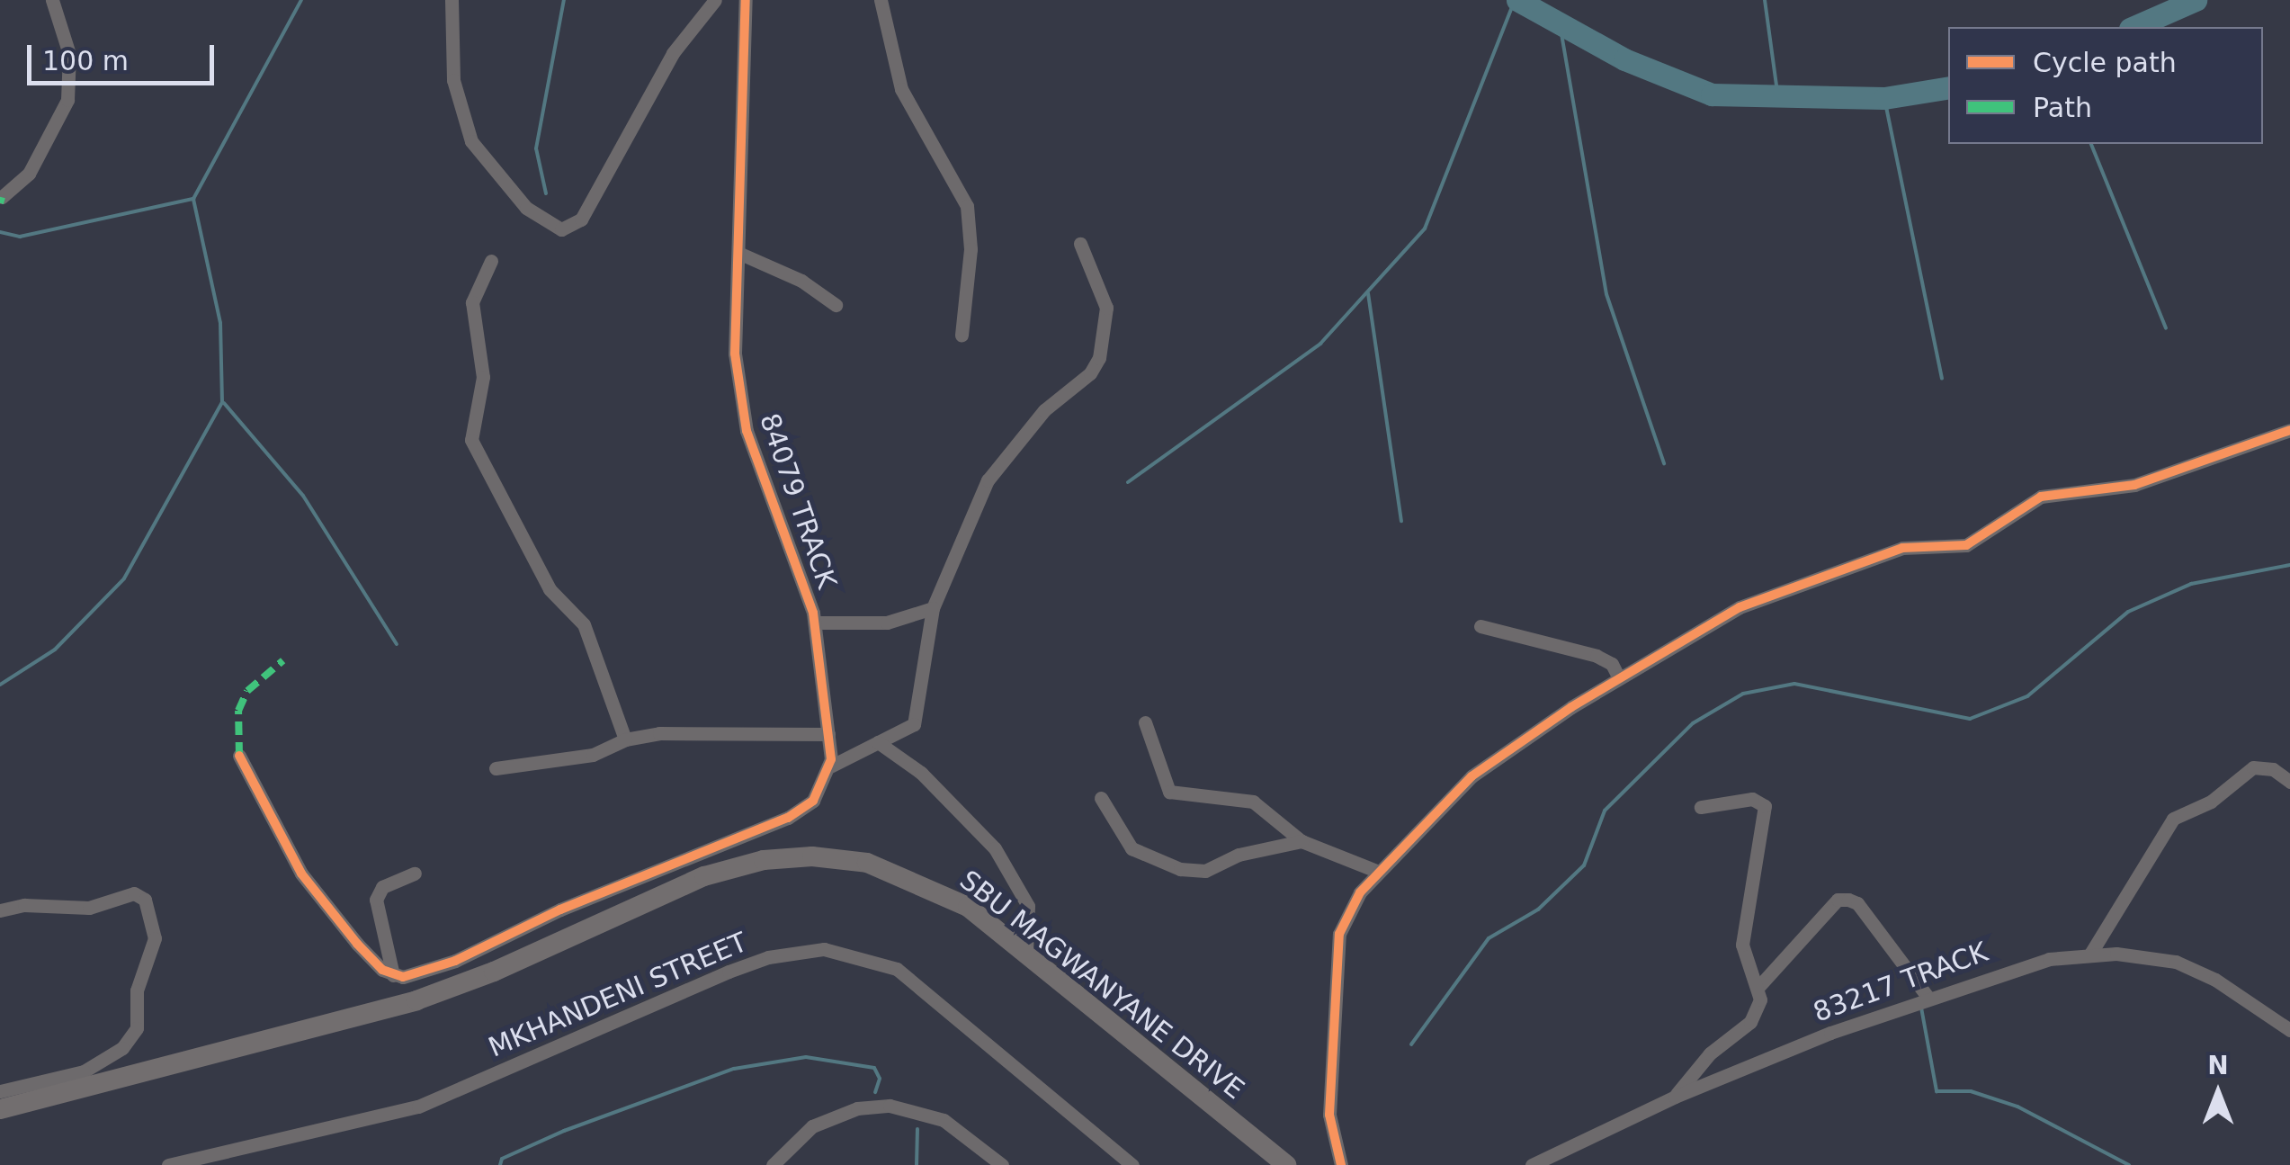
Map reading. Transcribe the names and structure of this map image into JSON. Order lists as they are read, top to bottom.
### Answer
{
  "streets": {
    "main road": ["SBU MAGWANYANE DRIVE"],
    "street": ["84079 TRACK", "83217 TRACK", "MKHANDENI STREET"]
  },
  "legend": ["Cycle path", "Path"],
  "scale_bar": "100 m",
  "north": "top"
}
